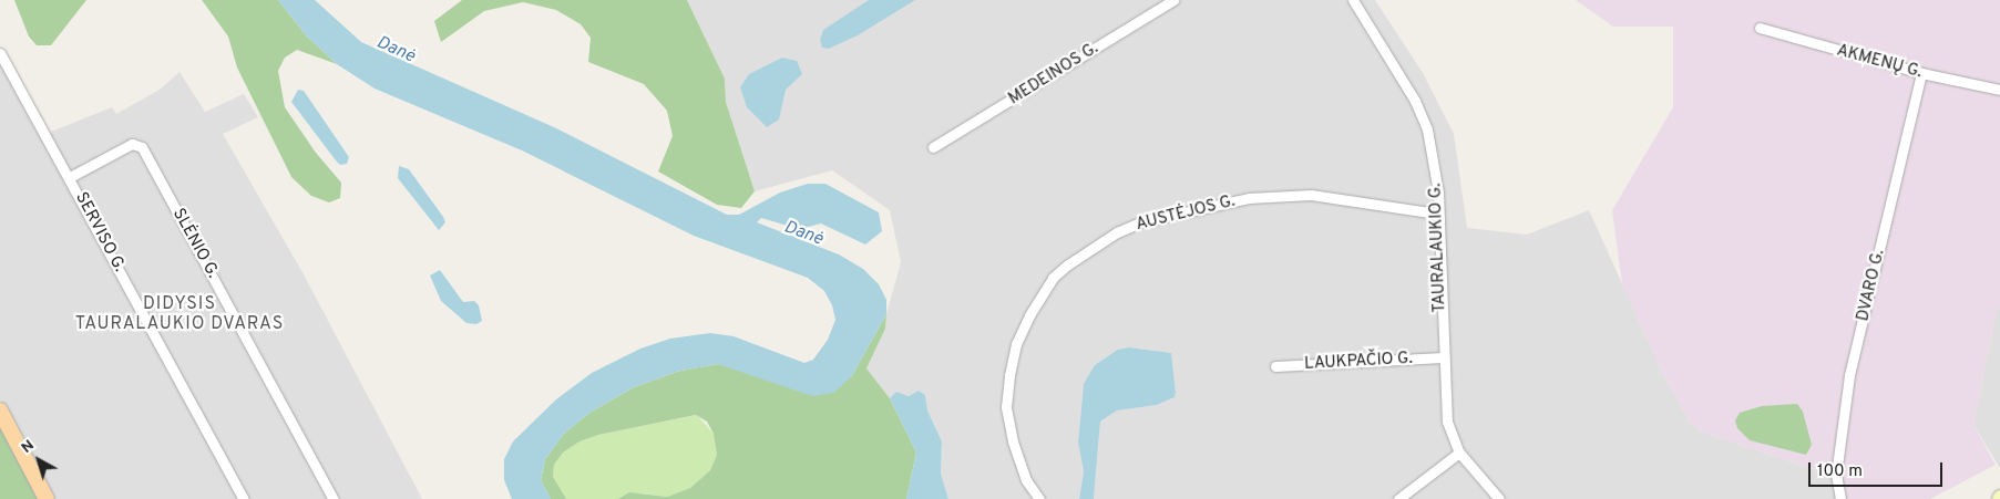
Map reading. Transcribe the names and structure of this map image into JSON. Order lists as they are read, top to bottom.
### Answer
{
  "streets": {
    "street": [
      "AKMENŲ G.",
      "MEDEINOS G.",
      "AUSTĖJOS G.",
      "SERVISO G.",
      "SLĖNIO G.",
      "TAURALAUKIO G.",
      "DVARO G.",
      "LAUKPAČIO G."
    ]
  },
  "crossings": [
    ["AKMENŲ G.", "DVARO G."],
    ["AUSTĖJOS G.", "TAURALAUKIO G."],
    ["SERVISO G.", "SLĖNIO G."],
    ["TAURALAUKIO G.", "LAUKPAČIO G."]
  ],
  "districts": ["DIDYSIS TAURALAUKIO DVARAS"],
  "water": ["Danė"],
  "scale_bar": "100 m",
  "north": "top left"
}
